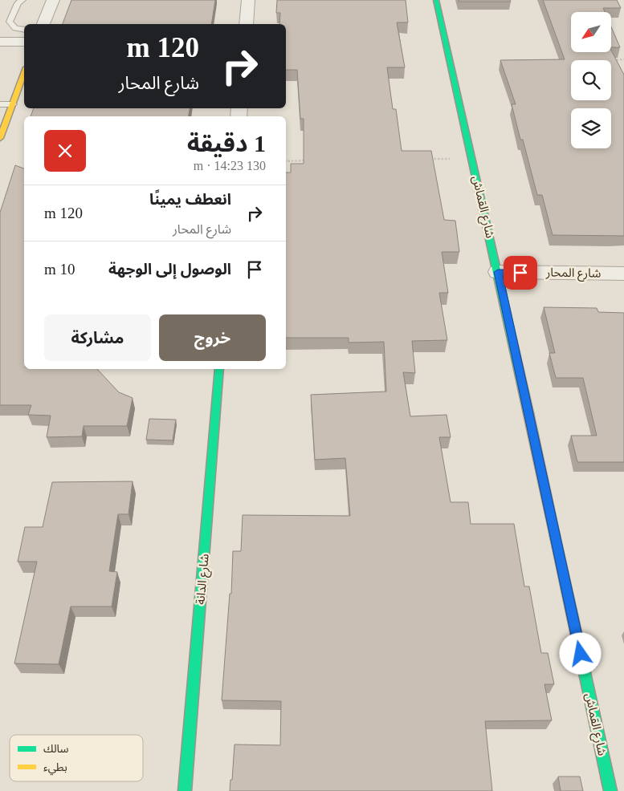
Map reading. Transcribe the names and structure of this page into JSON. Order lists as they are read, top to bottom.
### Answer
{
  "streets": {
    "street": ["شارع القماش", "شارع المحار", "شارع الدانة"]
  },
  "crossings": [
    ["شارع القماش", "شارع المحار"]
  ],
  "legend": ["سالك", "بطيء"],
  "north": "bottom left",
  "page": {
    "turn": ["120 m", "شارع المحار"],
    "heading": ["1 دقيقة", "130 m · 14:23"],
    "list": [
      {
        "name": "انعطف يمينًا",
        "note": "شارع المحار",
        "value": "120 m"
      },
      {
        "name": "الوصول إلى الوجهة",
        "value": "10 m"
      }
    ],
    "buttons": ["خروج", "مشاركة"]
  }
}
